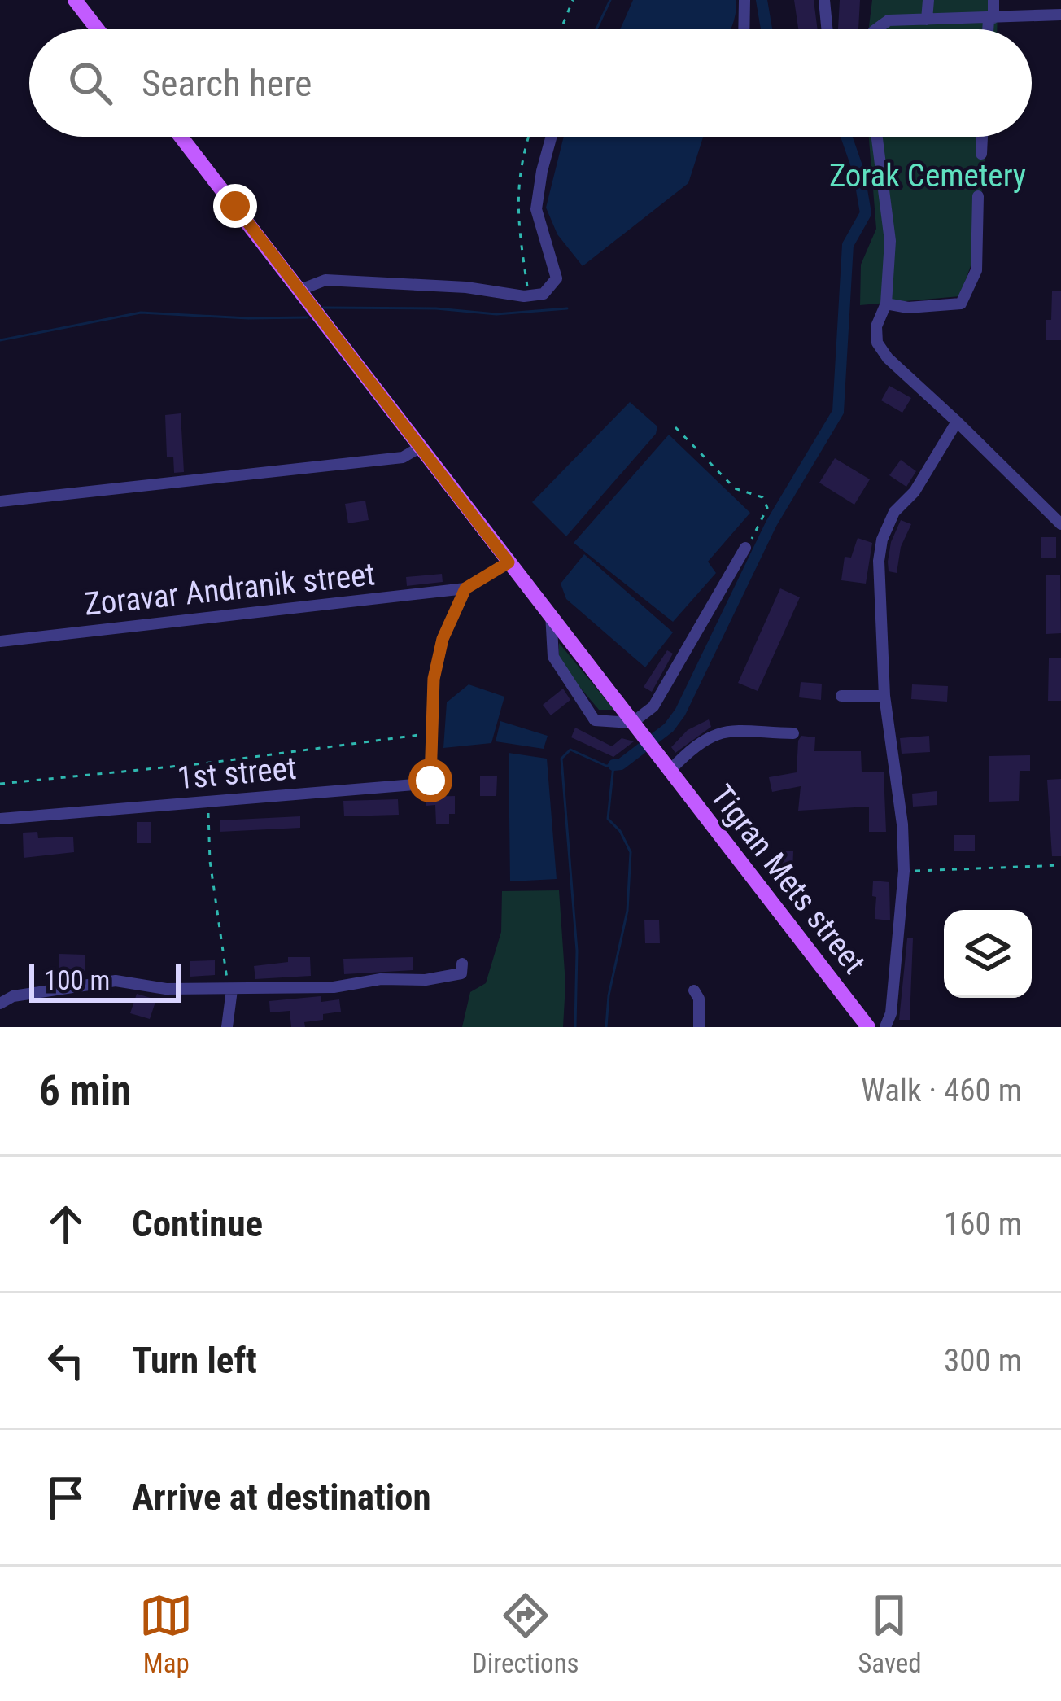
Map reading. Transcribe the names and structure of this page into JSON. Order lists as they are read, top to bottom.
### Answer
{
  "streets": {
    "main road": ["Tigran Mets street"],
    "street": ["Zoravar Andranik street", "1st street"]
  },
  "parks": ["Zorak Cemetery"],
  "scale_bar": "100 m",
  "page": {
    "search": "Search here",
    "scale": "100 m",
    "heading": ["6 min", "Walk · 460 m"],
    "list": [
      ["Continue", "160 m"],
      ["Turn left", "300 m"],
      "Arrive at destination"
    ],
    "nav": ["Map", "Directions", "Saved"]
  }
}
